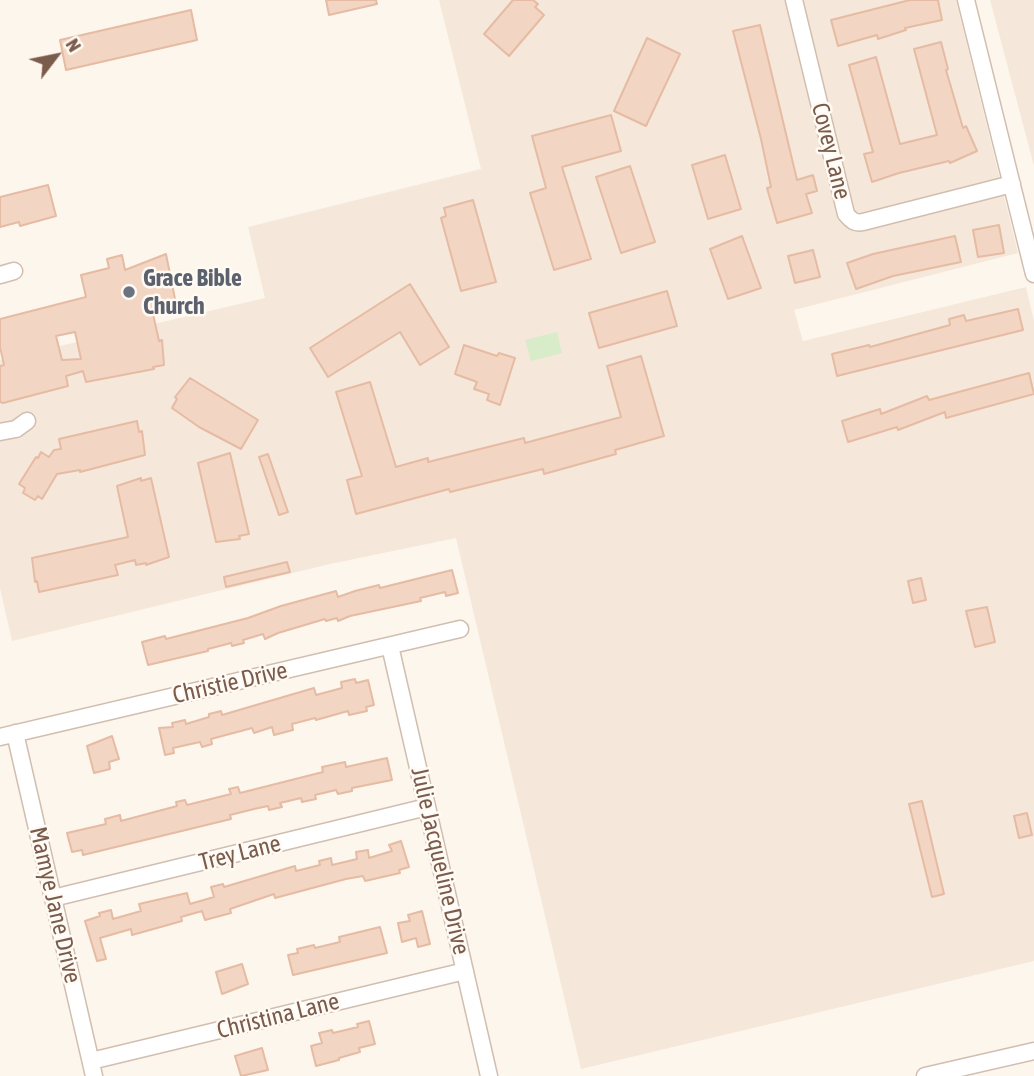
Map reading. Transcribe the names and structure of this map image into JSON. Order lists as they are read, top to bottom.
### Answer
{
  "streets": {
    "street": [
      "Covey Lane",
      "Christie Drive",
      "Trey Lane",
      "Julie Jacqueline Drive",
      "Mamye Jane Drive",
      "Christina Lane"
    ]
  },
  "crossings": [
    ["Christie Drive", "Julie Jacqueline Drive"],
    ["Christie Drive", "Mamye Jane Drive"],
    ["Trey Lane", "Julie Jacqueline Drive"],
    ["Trey Lane", "Mamye Jane Drive"],
    ["Julie Jacqueline Drive", "Christina Lane"],
    ["Mamye Jane Drive", "Christina Lane"]
  ],
  "places": ["Grace Bible Church"],
  "north": "top right"
}
